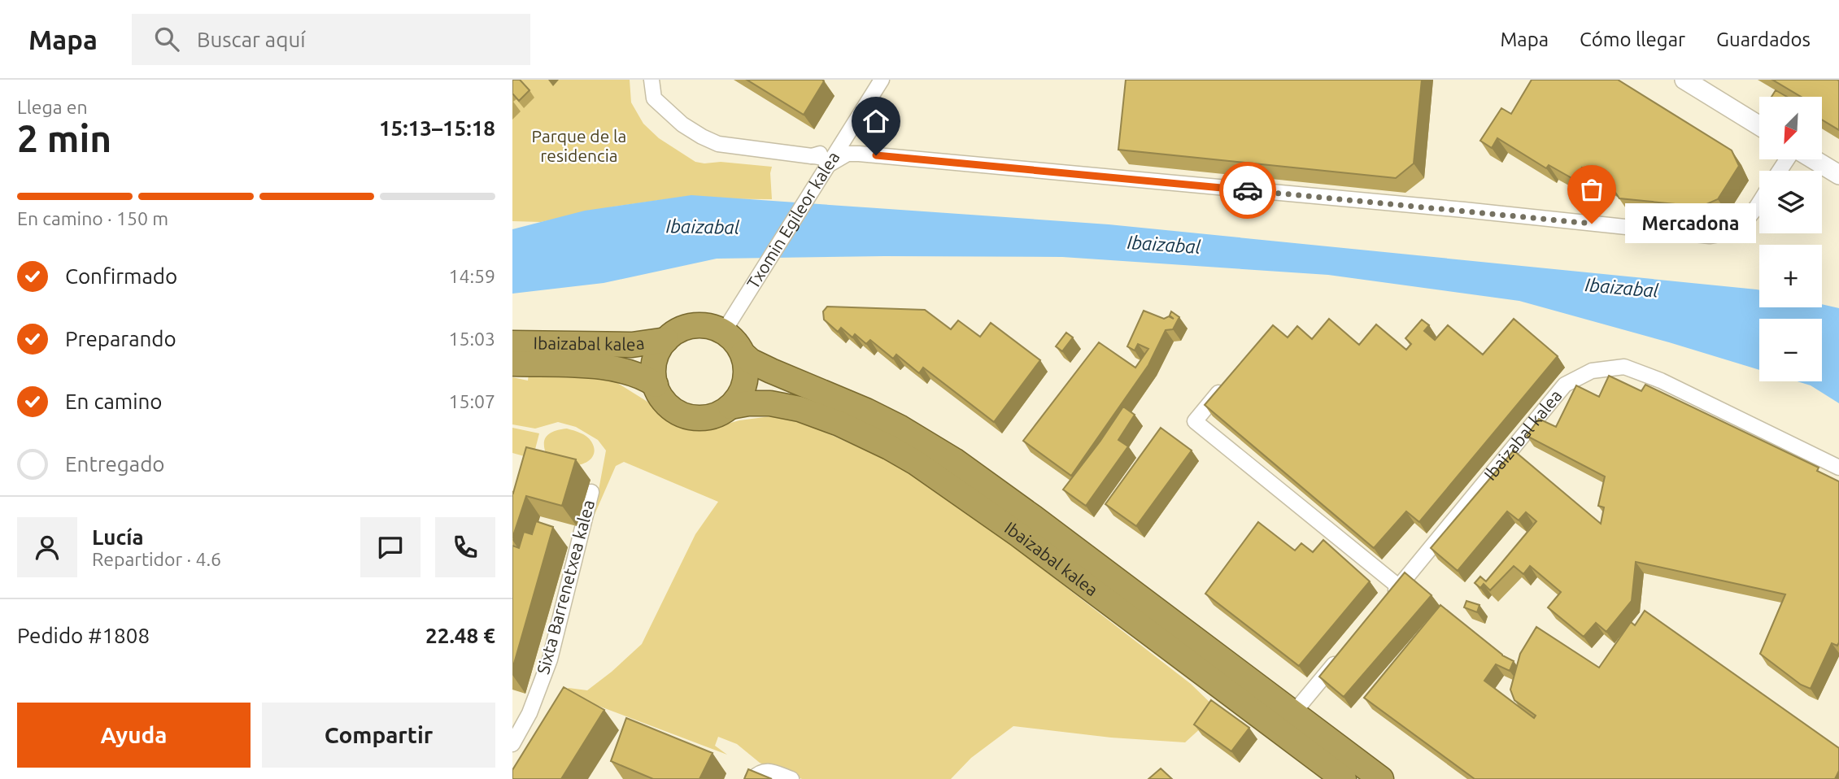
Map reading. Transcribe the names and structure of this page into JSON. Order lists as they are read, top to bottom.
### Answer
{
  "streets": {
    "highway": ["Ibaizabal kalea"],
    "street": ["Txomin Egileor kalea", "Sixta Barrenetxea kalea"]
  },
  "crossings": [
    ["Txomin Egileor kalea", "Ibaizabal kalea"]
  ],
  "water": ["Ibaizabal"],
  "parks": ["Parque de la residencia"],
  "places": ["Mercadona"],
  "north": "bottom left",
  "page": {
    "header": "Mapa",
    "search": "Buscar aquí",
    "nav": ["Mapa", "Cómo llegar", "Guardados"],
    "heading": ["2 min", "Llega en", "15:13–15:18"],
    "panel": [
      "Lucía",
      "Repartidor · 4.6",
      "Pedido #1808",
      "22.48 €"
    ],
    "map_buttons": ["+", "−"],
    "bar": "En camino · 150 m",
    "bubble": "Mercadona",
    "list": [
      ["Confirmado", "14:59"],
      ["Preparando", "15:03"],
      ["En camino", "15:07"],
      "Entregado"
    ],
    "buttons": ["Ayuda", "Compartir"]
  }
}
